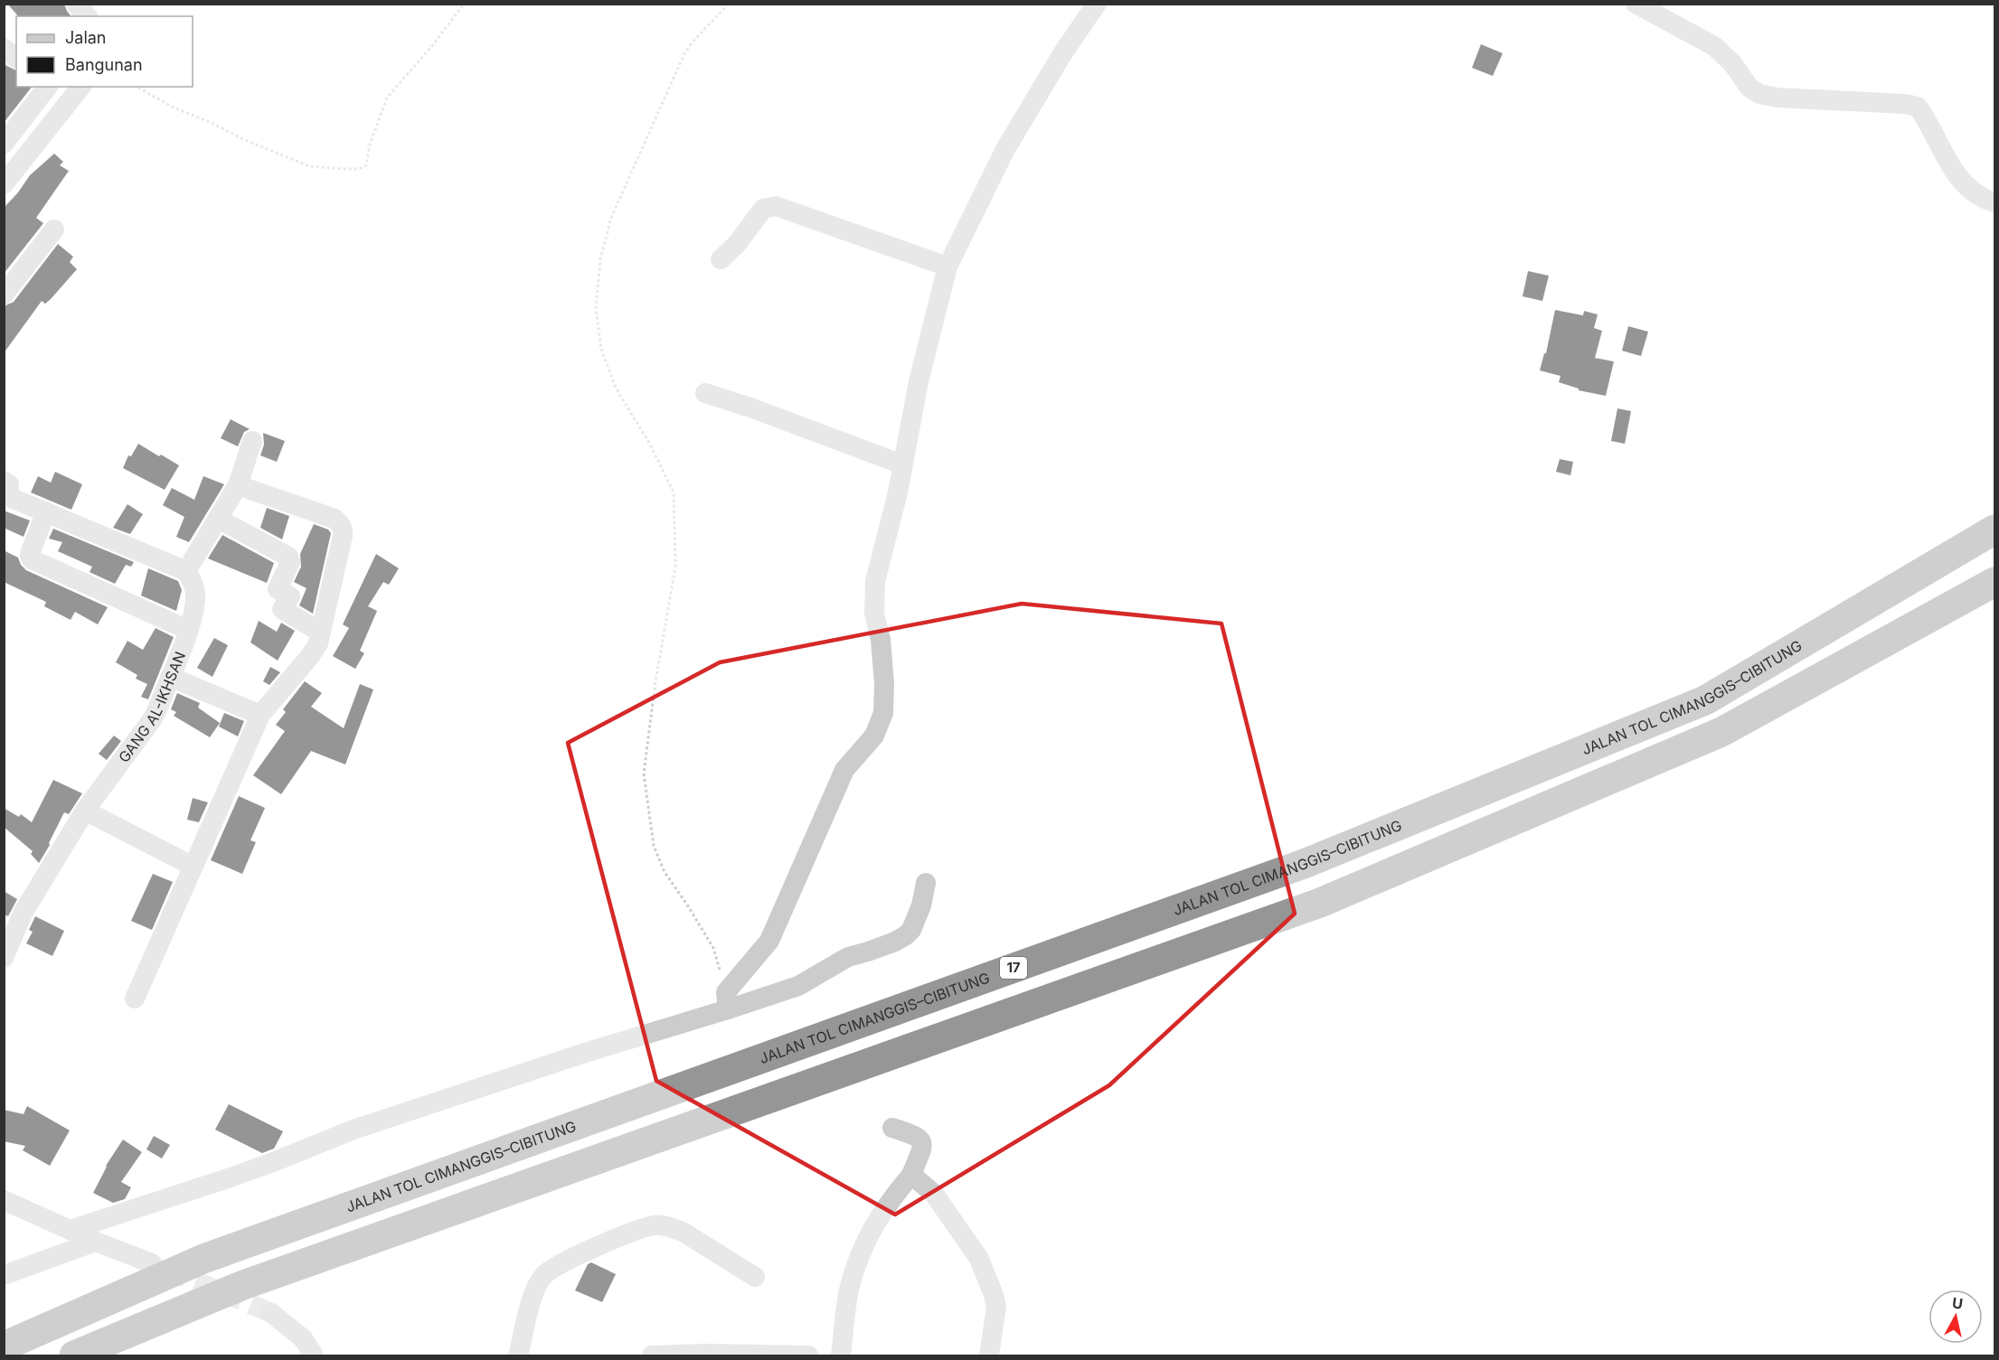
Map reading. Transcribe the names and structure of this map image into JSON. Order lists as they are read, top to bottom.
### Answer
{
  "streets": {
    "highway": ["JALAN TOL CIMANGGIS–CIBITUNG", "17"],
    "street": ["GANG AL-IKHSAN"]
  },
  "legend": ["Jalan", "Bangunan"],
  "north": "top"
}
